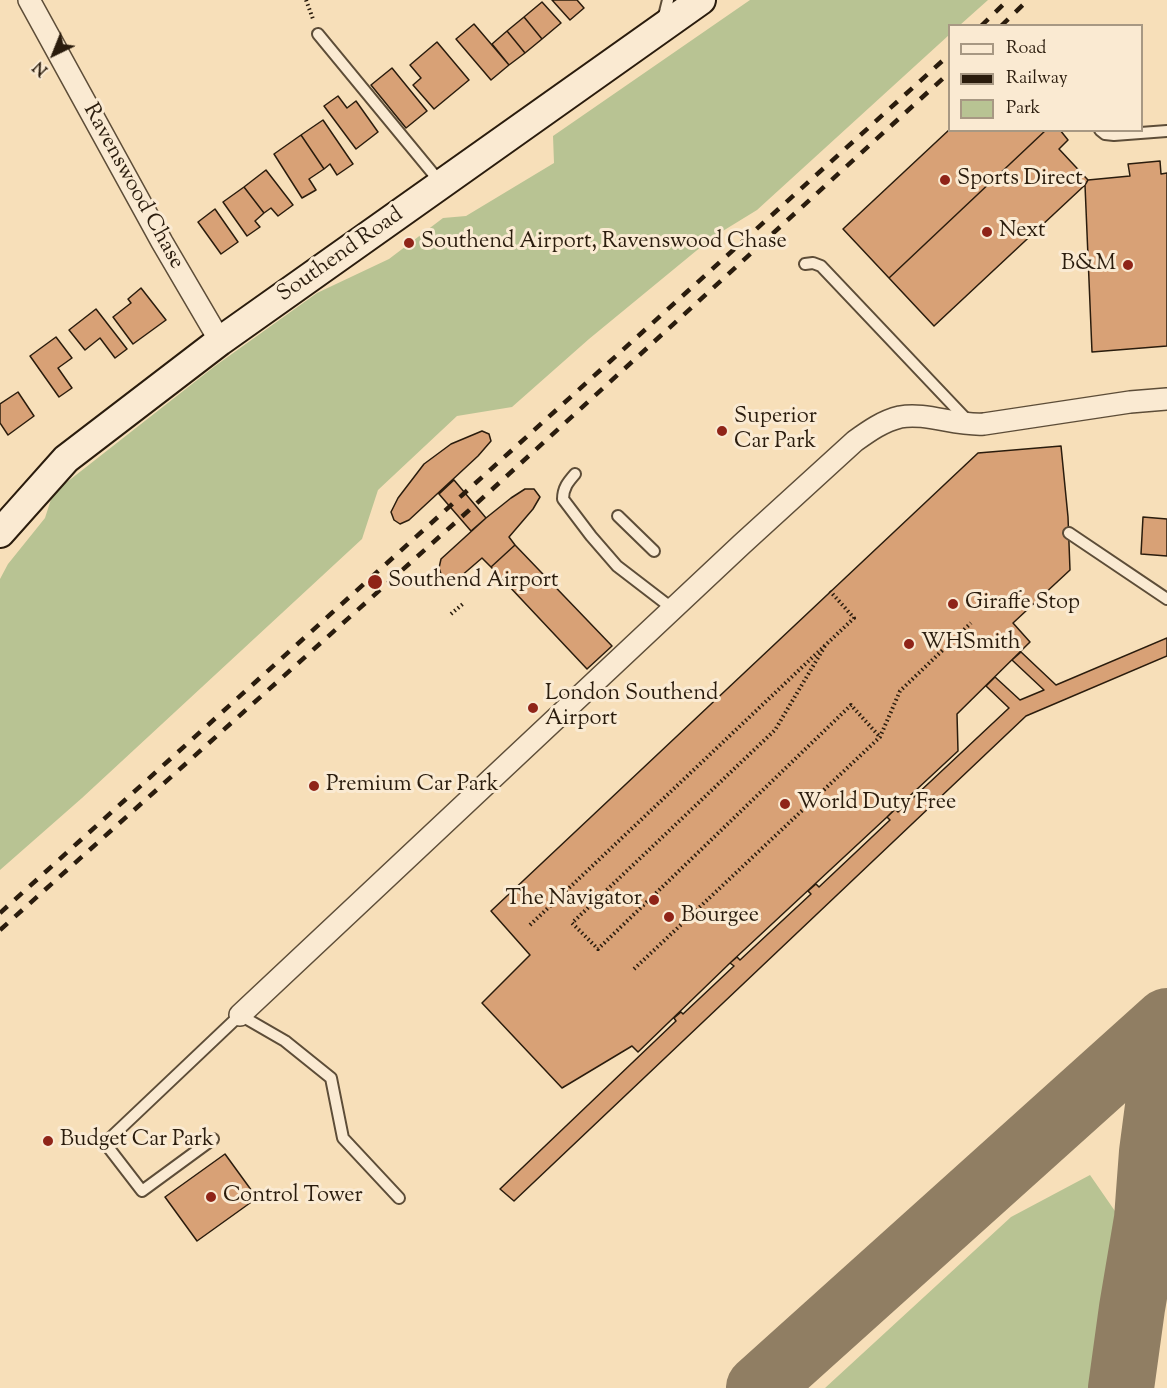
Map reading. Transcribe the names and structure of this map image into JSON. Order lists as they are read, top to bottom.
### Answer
{
  "streets": {
    "street": ["Ravenswood Chase", "Southend Road"]
  },
  "crossings": [
    ["Ravenswood Chase", "Southend Road"]
  ],
  "places": [
    "Sports Direct",
    "Next",
    "Southend Airport, Ravenswood Chase",
    "B&M",
    "Superior Car Park",
    "Southend Airport",
    "Giraffe Stop",
    "WHSmith",
    "London Southend Airport",
    "Premium Car Park",
    "World Duty Free",
    "The Navigator",
    "Bourgee",
    "Budget Car Park",
    "Control Tower"
  ],
  "legend": ["Road", "Railway", "Park"],
  "north": "bottom left"
}
